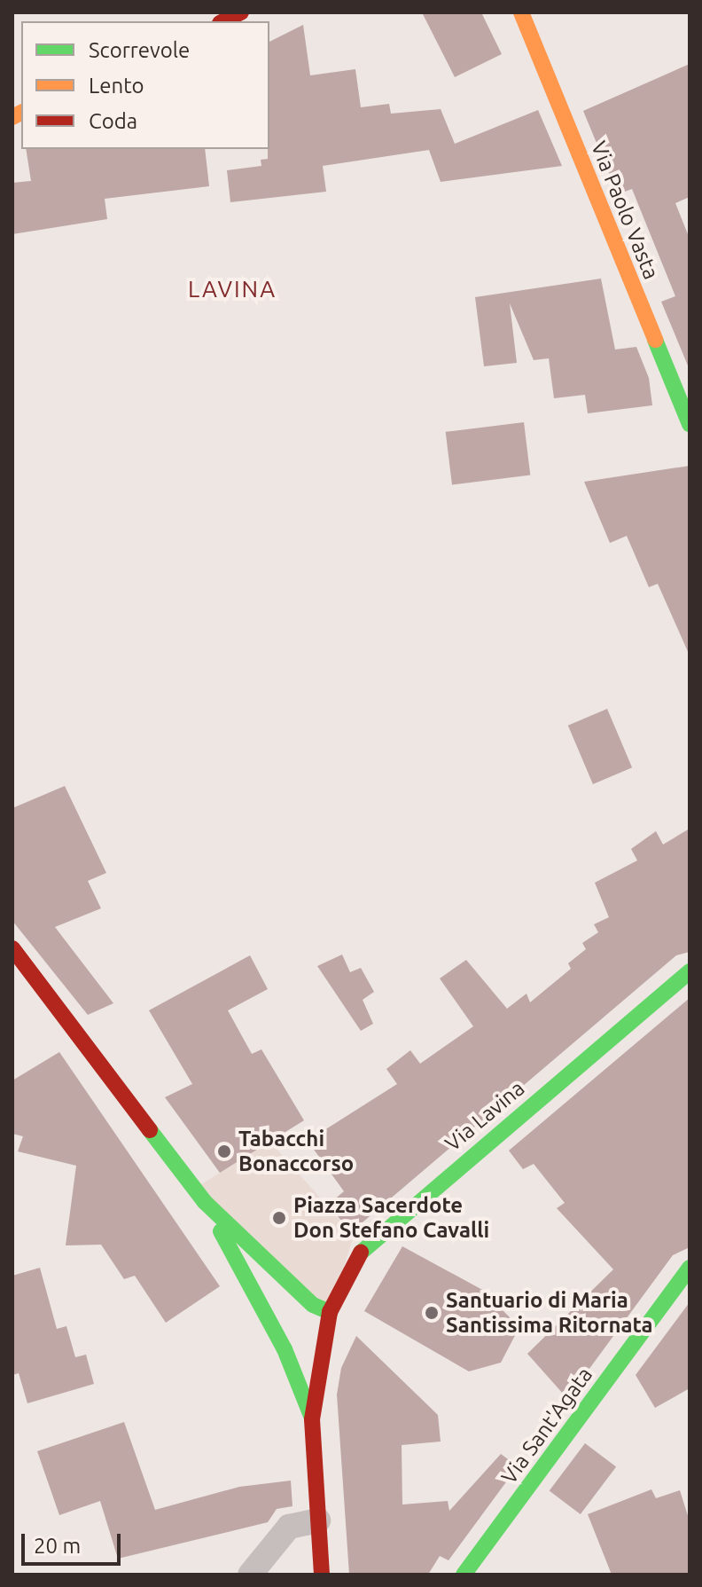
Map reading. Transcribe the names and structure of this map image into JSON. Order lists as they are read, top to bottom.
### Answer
{
  "streets": {
    "street": ["Via Paolo Vasta", "Via Lavina", "Via Sant'Agata"]
  },
  "districts": ["LAVINA"],
  "places": ["Tabacchi Bonaccorso", "Piazza Sacerdote Don Stefano Cavalli", "Santuario di Maria Santissima Ritornata"],
  "legend": ["Scorrevole", "Lento", "Coda"],
  "scale_bar": "20 m"
}
